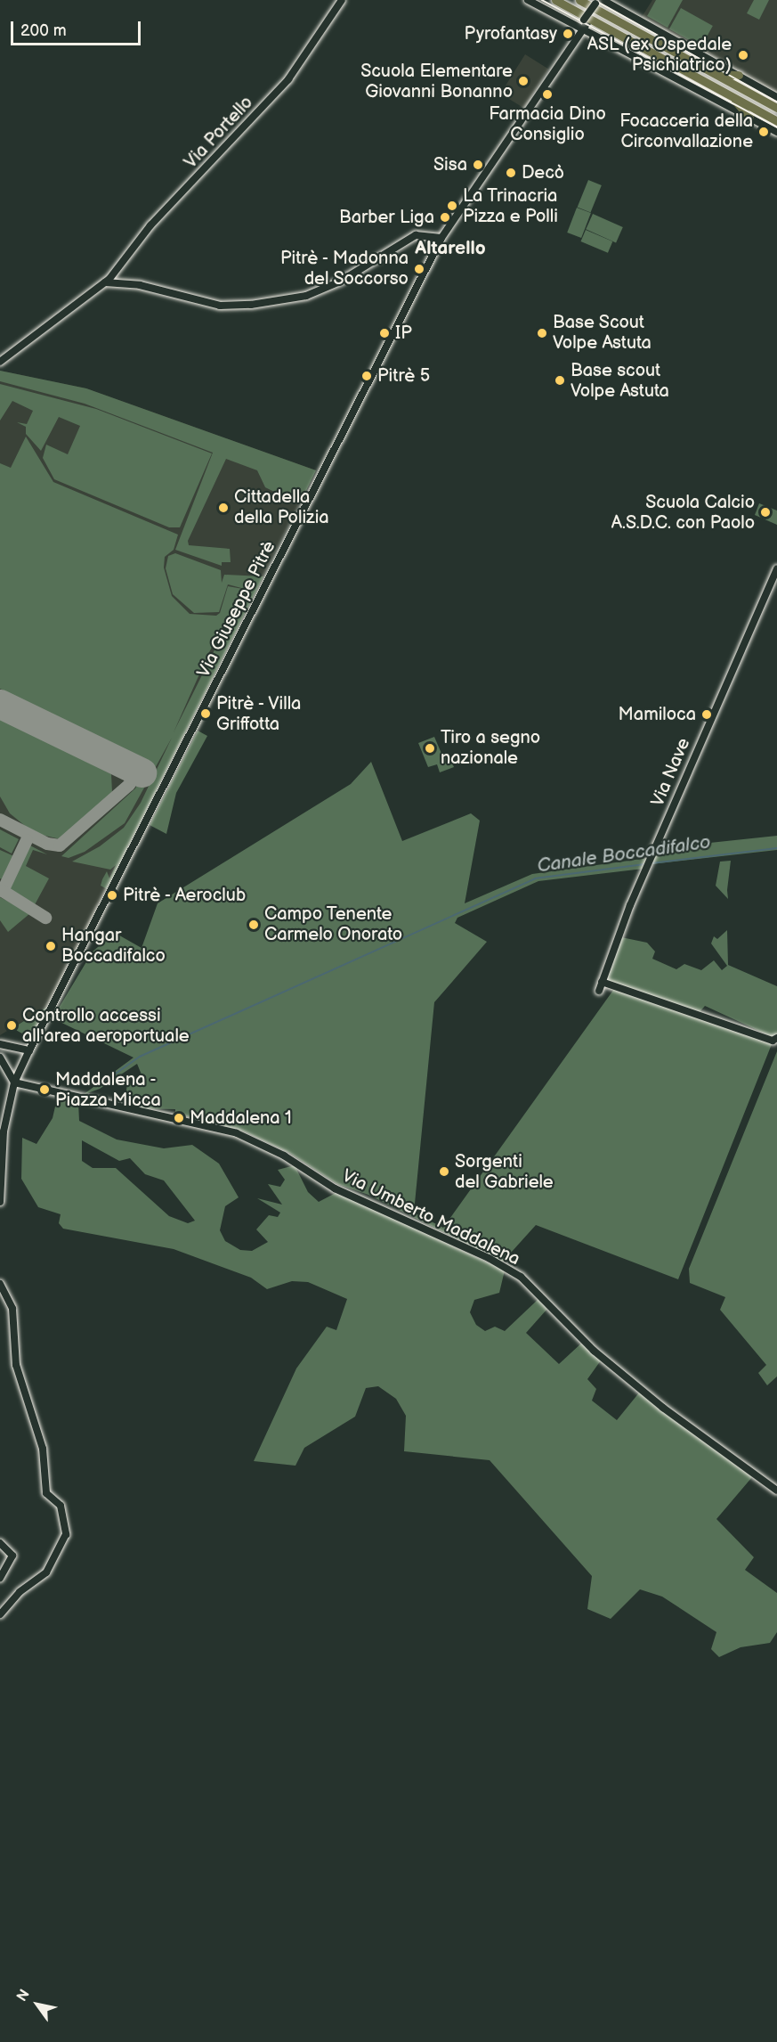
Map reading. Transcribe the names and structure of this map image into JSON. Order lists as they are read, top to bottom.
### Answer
{
  "streets": {
    "street": [
      "Via Portello",
      "Via Giuseppe Pitrè",
      "Via Nave",
      "Via Umberto Maddalena"
    ]
  },
  "crossings": [
    ["Via Giuseppe Pitrè", "Via Umberto Maddalena"]
  ],
  "districts": ["Altarello"],
  "water": ["Canale Boccadifalco"],
  "places": [
    "Pyrofantasy",
    "ASL (ex Ospedale Psichiatrico)",
    "Scuola Elementare Giovanni Bonanno",
    "Farmacia Dino Consiglio",
    "Focacceria della Circonvallazione",
    "Sisa",
    "Decò",
    "La Trinacria Pizza e Polli",
    "Barber Liga",
    "Pitrè - Madonna del Soccorso",
    "IP",
    "Base Scout Volpe Astuta",
    "Pitrè 5",
    "Base scout Volpe Astuta",
    "Cittadella della Polizia",
    "Scuola Calcio A.S.D.C. con Paolo",
    "Pitrè - Villa Griffotta",
    "Mamiloca",
    "Tiro a segno nazionale",
    "Pitrè - Aeroclub",
    "Campo Tenente Carmelo Onorato",
    "Hangar Boccadifalco",
    "Controllo accessi all'area aeroportuale",
    "Maddalena - Piazza Micca",
    "Maddalena 1",
    "Sorgenti del Gabriele"
  ],
  "scale_bar": "200 m",
  "north": "top left"
}
